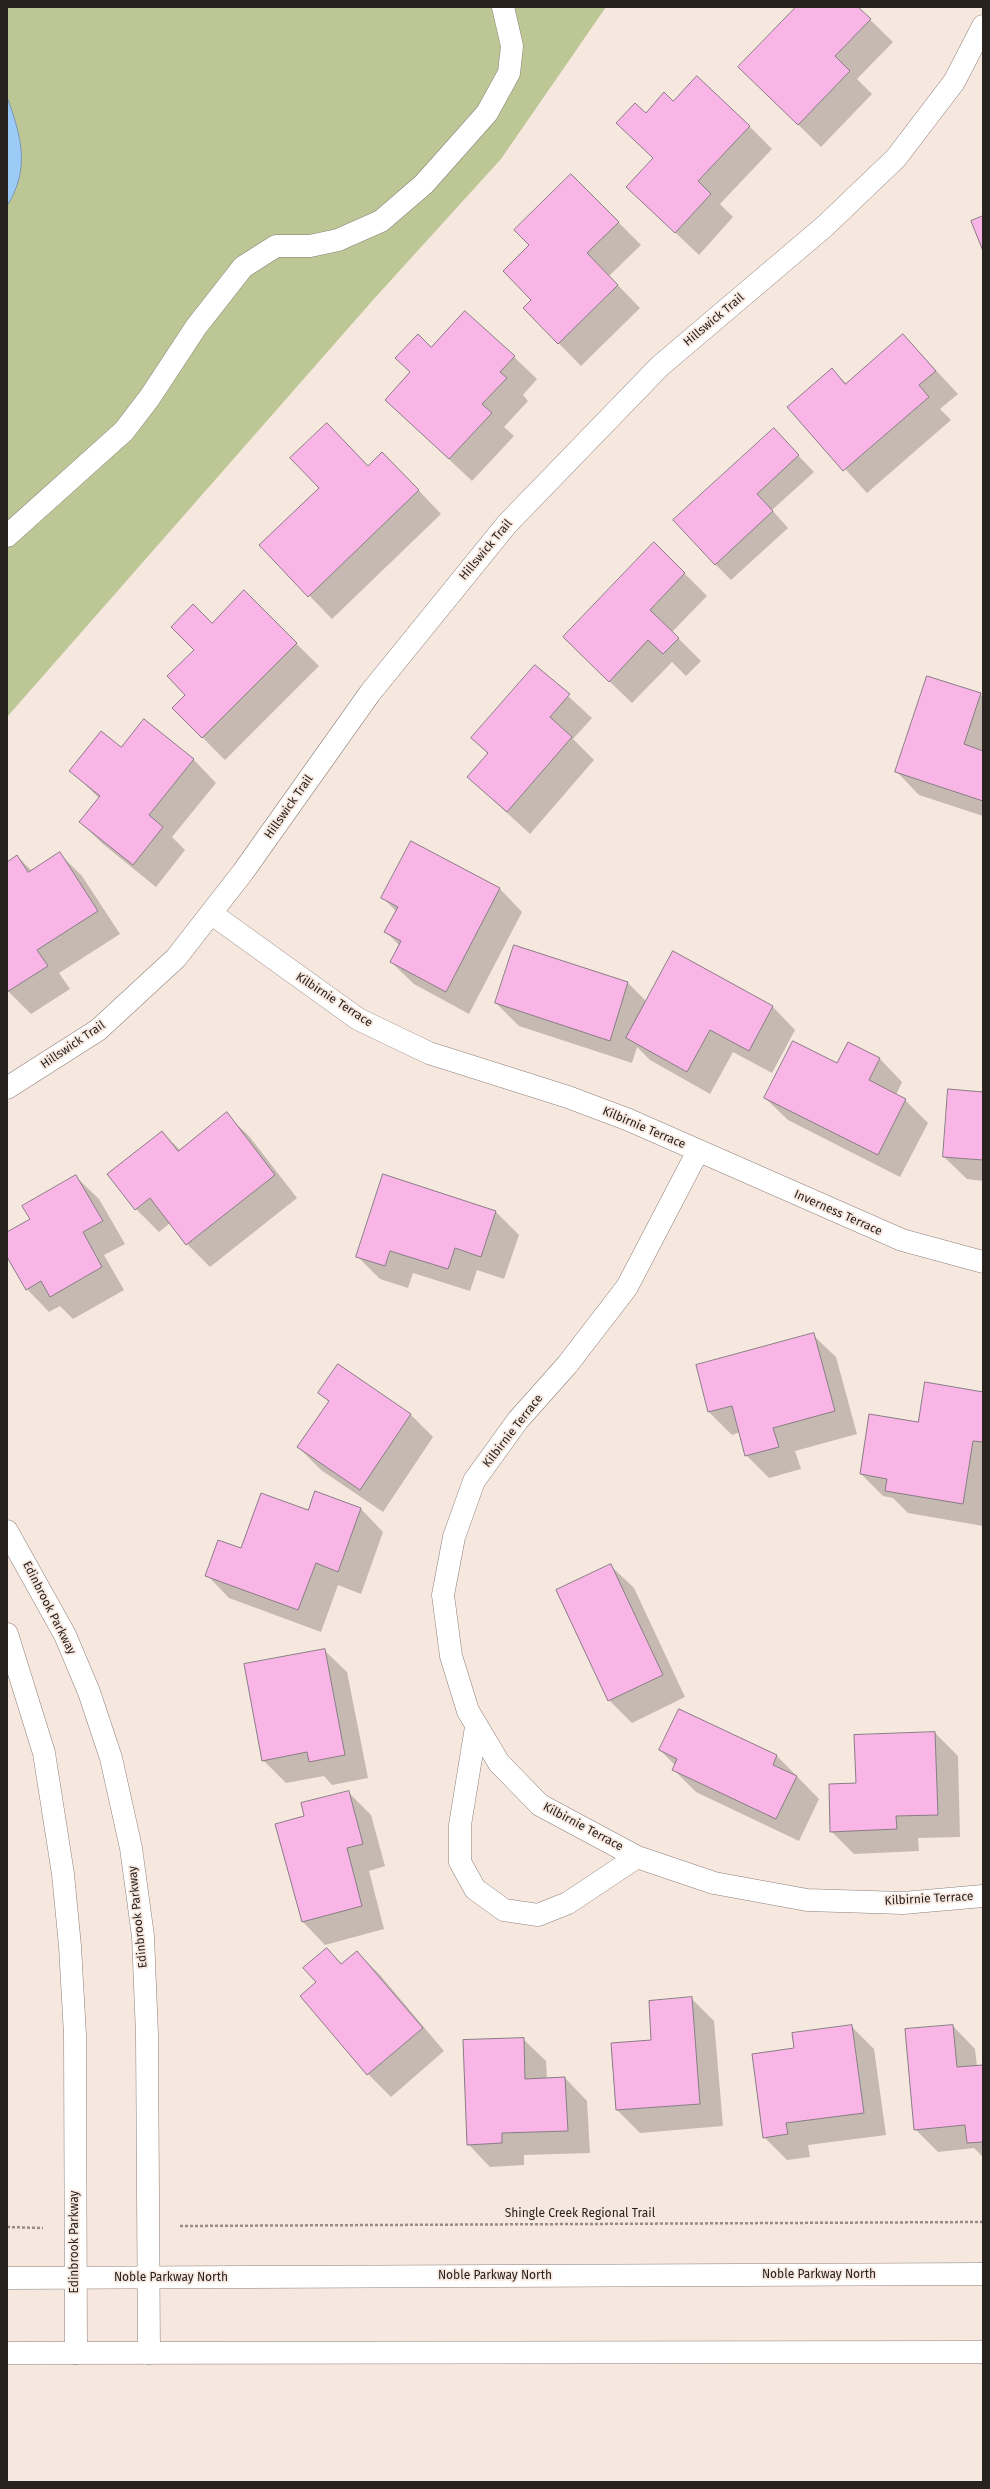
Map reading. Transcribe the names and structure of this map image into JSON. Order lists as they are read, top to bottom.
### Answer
{
  "streets": {
    "street": [
      "Hillswick Trail",
      "Kilbirnie Terrace",
      "Inverness Terrace",
      "Edinbrook Parkway",
      "Noble Parkway North"
    ],
    "path": ["Shingle Creek Regional Trail"]
  },
  "crossings": [
    ["Hillswick Trail", "Kilbirnie Terrace"],
    ["Kilbirnie Terrace", "Inverness Terrace"],
    ["Edinbrook Parkway", "Noble Parkway North"]
  ]
}
